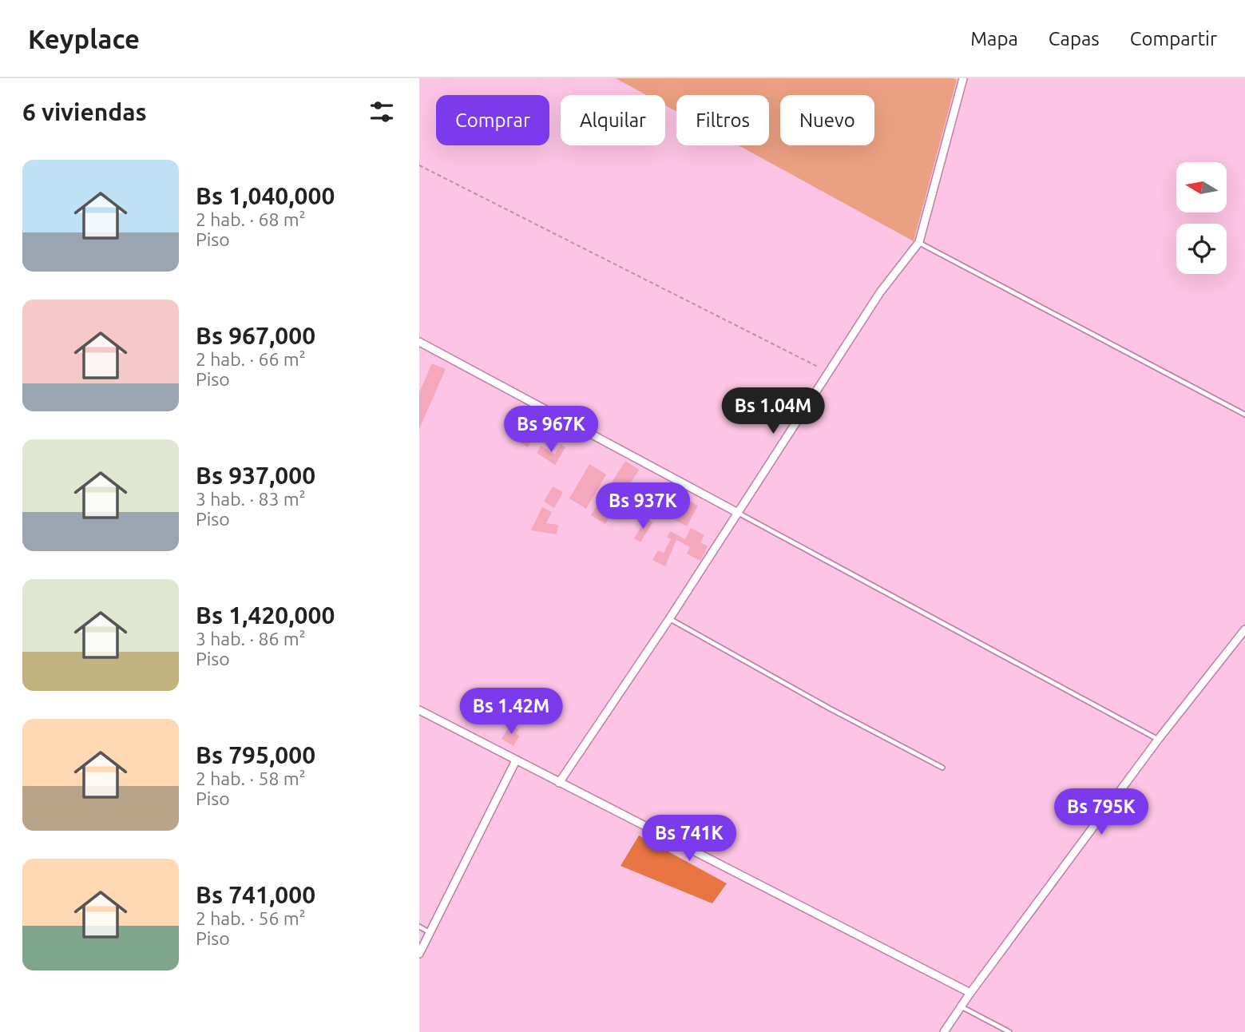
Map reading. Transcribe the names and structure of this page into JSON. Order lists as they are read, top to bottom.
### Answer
{
  "north": "left",
  "page": {
    "header": "Keyplace",
    "nav": ["Mapa", "Capas", "Compartir"],
    "heading": "6 viviendas",
    "chip": [
      "Comprar",
      "Alquilar",
      "Filtros",
      "Nuevo"
    ],
    "list": [
      {
        "name": "Bs 1,040,000",
        "note": "2 hab. · 68 m² · Piso"
      },
      {
        "name": "Bs 967,000",
        "note": "2 hab. · 66 m² · Piso"
      },
      {
        "name": "Bs 937,000",
        "note": "3 hab. · 83 m² · Piso"
      },
      {
        "name": "Bs 1,420,000",
        "note": "3 hab. · 86 m² · Piso"
      },
      {
        "name": "Bs 795,000",
        "note": "2 hab. · 58 m² · Piso"
      },
      {
        "name": "Bs 741,000",
        "note": "2 hab. · 56 m² · Piso"
      }
    ],
    "price": [
      "Bs 1.04M",
      "Bs 967K",
      "Bs 937K",
      "Bs 1.42M",
      "Bs 795K",
      "Bs 741K"
    ]
  }
}
